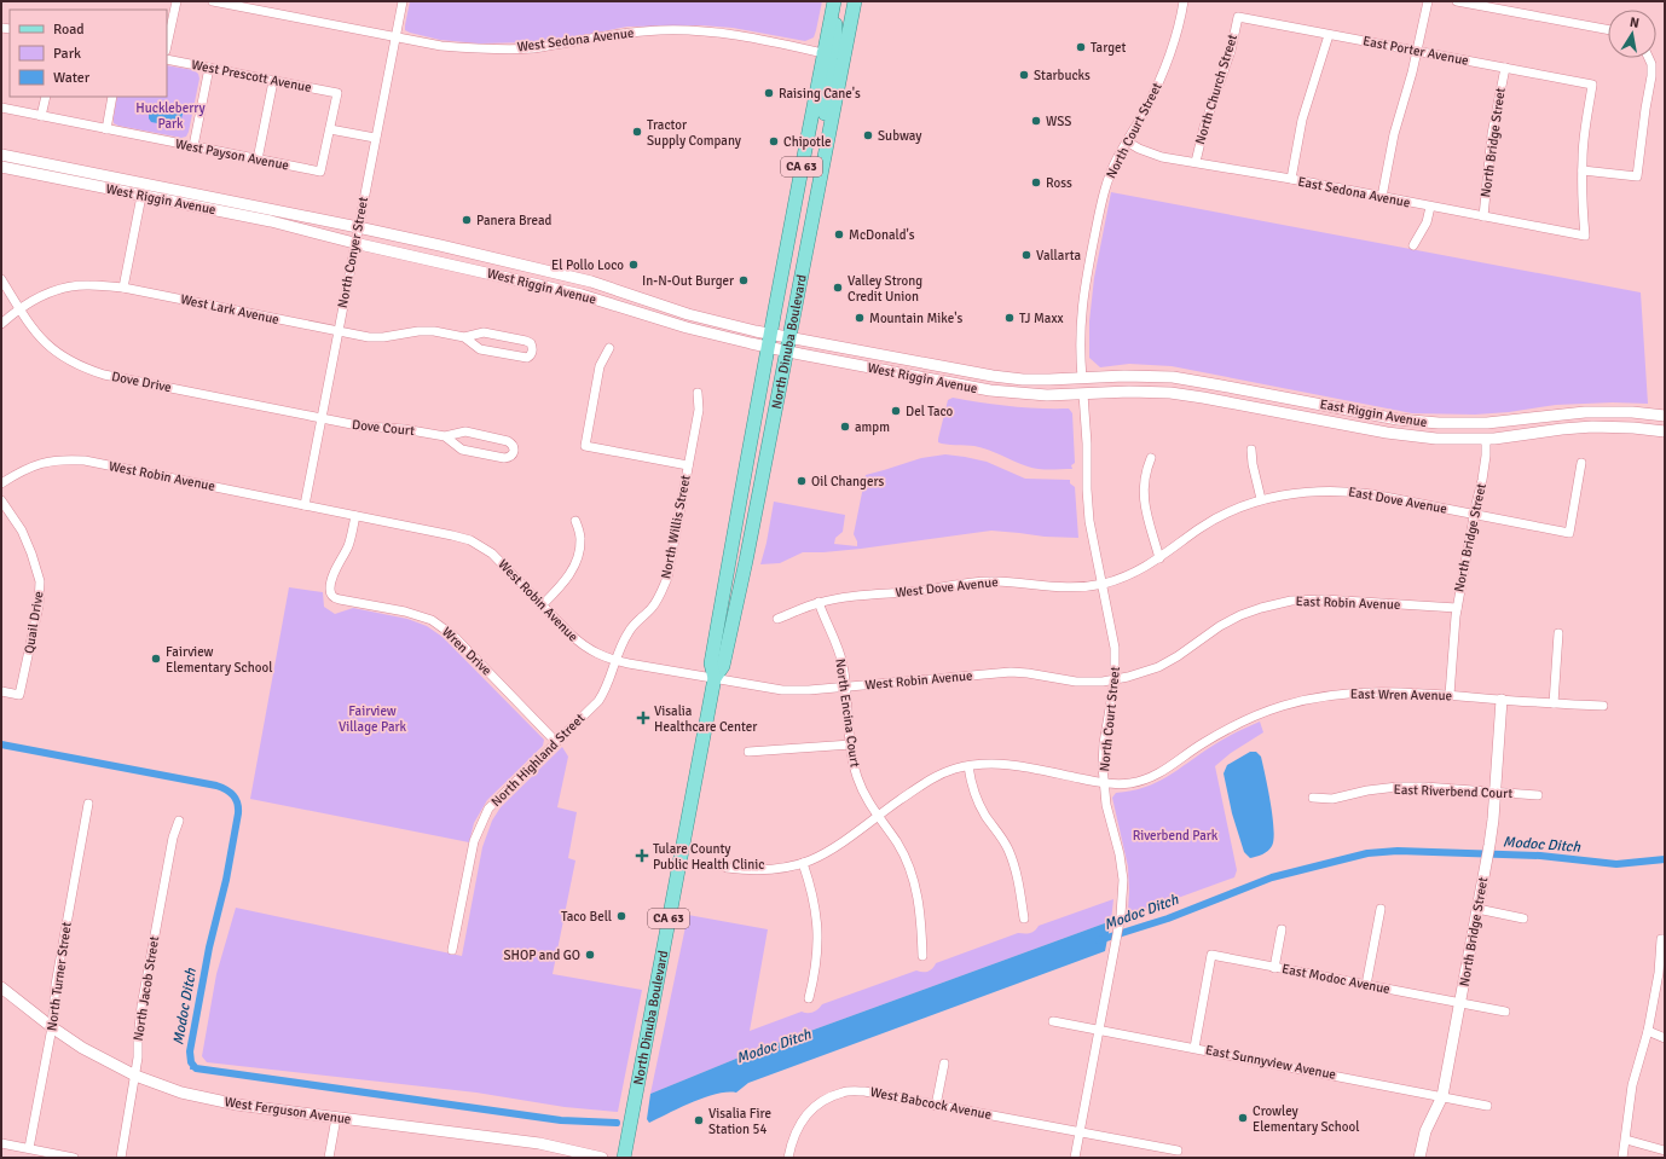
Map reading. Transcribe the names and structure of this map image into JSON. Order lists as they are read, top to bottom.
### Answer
{
  "streets": {
    "main road": [
      "North Bridge Street",
      "CA 63",
      "West Riggin Avenue",
      "North Dinuba Boulevard",
      "East Riggin Avenue",
      "West Ferguson Avenue"
    ],
    "street": [
      "West Sedona Avenue",
      "East Porter Avenue",
      "West Prescott Avenue",
      "North Church Street",
      "North Court Street",
      "West Payson Avenue",
      "East Sedona Avenue",
      "North Conyer Street",
      "West Lark Avenue",
      "Dove Drive",
      "Dove Court",
      "West Robin Avenue",
      "East Dove Avenue",
      "North Willis Street",
      "West Dove Avenue",
      "East Robin Avenue",
      "Quail Drive",
      "Wren Drive",
      "East Wren Avenue",
      "North Encina Court",
      "North Highland Street",
      "East Riverbend Court",
      "North Turner Street",
      "East Modoc Avenue",
      "North Jacob Street",
      "East Sunnyview Avenue",
      "West Babcock Avenue"
    ]
  },
  "crossings": [
    ["West Sedona Avenue", "North Conyer Street"],
    ["West Sedona Avenue", "North Dinuba Boulevard"],
    ["East Porter Avenue", "North Church Street"],
    ["East Porter Avenue", "North Bridge Street"],
    ["East Porter Avenue", "East Sedona Avenue"],
    ["West Prescott Avenue", "West Payson Avenue"],
    ["North Church Street", "East Sedona Avenue"],
    ["North Court Street", "East Sedona Avenue"],
    ["North Court Street", "West Riggin Avenue"],
    ["North Court Street", "East Riggin Avenue"],
    ["North Court Street", "West Robin Avenue"],
    ["North Court Street", "East Dove Avenue"],
    ["North Court Street", "West Dove Avenue"],
    ["North Court Street", "East Robin Avenue"],
    ["North Court Street", "East Wren Avenue"],
    ["North Court Street", "East Sunnyview Avenue"],
    ["North Court Street", "West Babcock Avenue"],
    ["North Bridge Street", "East Sedona Avenue"],
    ["North Bridge Street", "East Riggin Avenue"],
    ["North Bridge Street", "East Dove Avenue"],
    ["North Bridge Street", "East Robin Avenue"],
    ["North Bridge Street", "East Wren Avenue"],
    ["North Bridge Street", "East Riverbend Court"],
    ["North Bridge Street", "East Modoc Avenue"],
    ["North Bridge Street", "East Sunnyview Avenue"],
    ["West Riggin Avenue", "North Conyer Street"],
    ["West Riggin Avenue", "North Dinuba Boulevard"],
    ["West Riggin Avenue", "East Riggin Avenue"],
    ["North Conyer Street", "West Lark Avenue"],
    ["North Conyer Street", "Dove Drive"],
    ["North Conyer Street", "Dove Court"],
    ["North Conyer Street", "West Robin Avenue"],
    ["North Dinuba Boulevard", "West Robin Avenue"],
    ["Dove Drive", "Dove Court"],
    ["West Robin Avenue", "North Willis Street"],
    ["West Robin Avenue", "East Robin Avenue"],
    ["West Robin Avenue", "Wren Drive"],
    ["West Robin Avenue", "North Encina Court"],
    ["West Robin Avenue", "North Highland Street"],
    ["East Dove Avenue", "West Dove Avenue"],
    ["North Willis Street", "North Highland Street"],
    ["West Dove Avenue", "North Encina Court"],
    ["Wren Drive", "North Highland Street"],
    ["East Wren Avenue", "North Encina Court"],
    ["North Turner Street", "West Ferguson Avenue"],
    ["East Modoc Avenue", "East Sunnyview Avenue"],
    ["North Jacob Street", "West Ferguson Avenue"]
  ],
  "water": ["Modoc Ditch"],
  "parks": ["Huckleberry Park", "Fairview Village Park", "Riverbend Park"],
  "places": {
    "other": [
      "Target",
      "Starbucks",
      "Raising Cane's",
      "WSS",
      "Tractor Supply Company",
      "Subway",
      "Chipotle",
      "Ross",
      "Panera Bread",
      "McDonald's",
      "Vallarta",
      "El Pollo Loco",
      "In-N-Out Burger",
      "Valley Strong Credit Union",
      "Mountain Mike's",
      "TJ Maxx",
      "Del Taco",
      "ampm",
      "Oil Changers",
      "Fairview Elementary School",
      "Taco Bell",
      "SHOP and GO",
      "Crowley Elementary School",
      "Visalia Fire Station 54"
    ],
    "health": ["Visalia Healthcare Center", "Tulare County Public Health Clinic"]
  },
  "legend": ["Road", "Park", "Water"],
  "north": "top"
}
